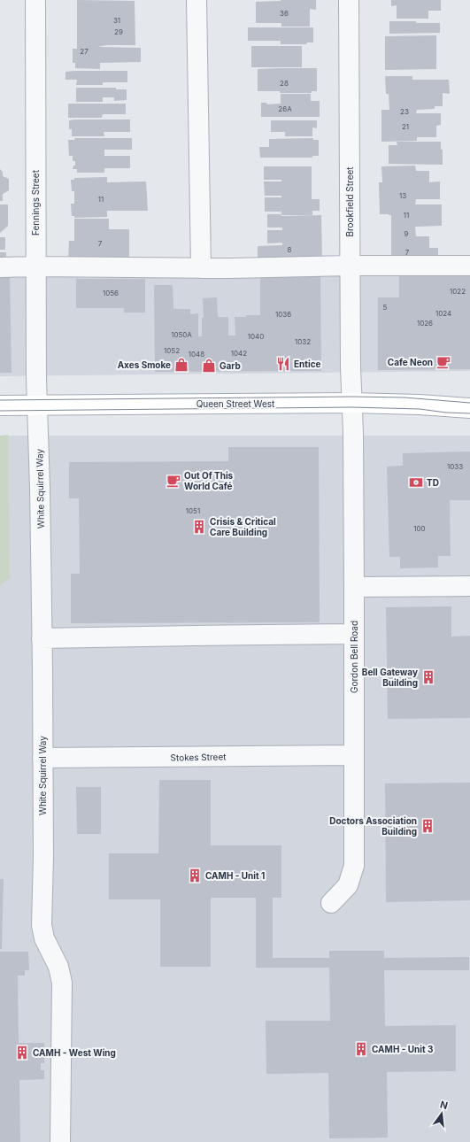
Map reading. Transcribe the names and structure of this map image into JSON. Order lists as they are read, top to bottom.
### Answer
{
  "streets": {
    "main road": ["Queen Street West"],
    "street": [
      "Brookfield Street",
      "Fennings Street",
      "White Squirrel Way",
      "Gordon Bell Road",
      "Stokes Street"
    ]
  },
  "crossings": [
    ["Brookfield Street", "Queen Street West"],
    ["Brookfield Street", "Gordon Bell Road"],
    ["Fennings Street", "Queen Street West"],
    ["Fennings Street", "White Squirrel Way"],
    ["Queen Street West", "White Squirrel Way"],
    ["Queen Street West", "Gordon Bell Road"],
    ["White Squirrel Way", "Stokes Street"],
    ["Gordon Bell Road", "Stokes Street"]
  ],
  "places": {
    "cafe": ["Cafe Neon", "Out Of This World Café"],
    "restaurant": ["Entice"],
    "shop": ["Axes Smoke", "Garb"],
    "bank": ["TD"],
    "building": [
      "Crisis & Critical Care Building",
      "Bell Gateway Building",
      "Doctors Association Building",
      "CAMH - Unit 1",
      "CAMH - Unit 3",
      "CAMH - West Wing"
    ]
  },
  "house_numbers": [
    "36",
    "31",
    "29",
    "27",
    "28",
    "26A",
    "23",
    "21",
    "13",
    "11",
    "11",
    "9",
    "7",
    "8",
    "7",
    "1022",
    "1056",
    "5",
    "1024",
    "1036",
    "1026",
    "1050A",
    "1040",
    "1032",
    "1052",
    "1042",
    "1048",
    "1033",
    "1051",
    "100"
  ],
  "north": "top"
}
